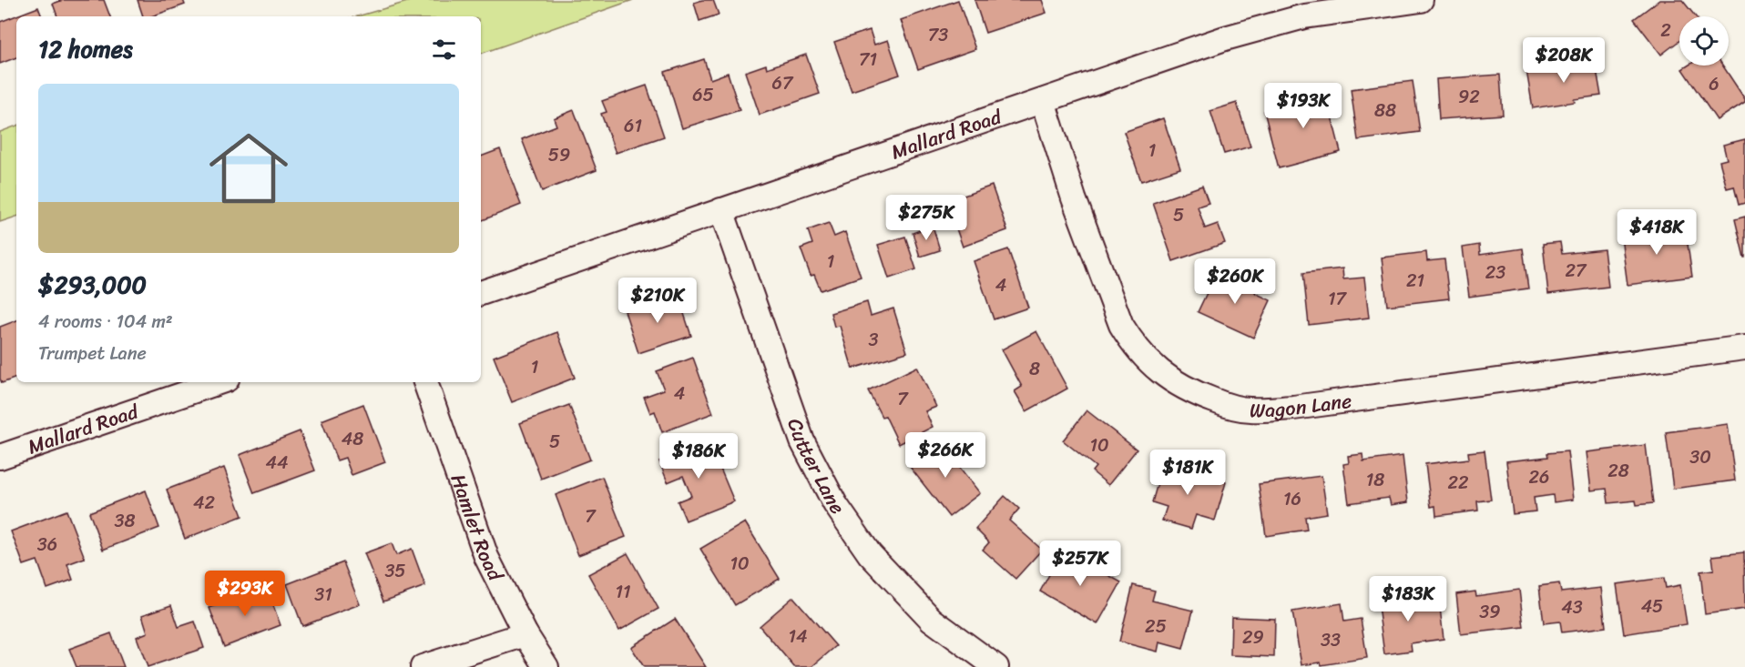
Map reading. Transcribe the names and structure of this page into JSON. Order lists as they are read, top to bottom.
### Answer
{
  "streets": {
    "street": [
      "Mallard Road",
      "Wagon Lane",
      "Cutter Lane",
      "Hamlet Road"
    ]
  },
  "crossings": [
    ["Mallard Road", "Wagon Lane"],
    ["Mallard Road", "Cutter Lane"]
  ],
  "house_numbers": [
    "2",
    "73",
    "71",
    "67",
    "6",
    "65",
    "92",
    "88",
    "61",
    "1",
    "59",
    "5",
    "1",
    "27",
    "23",
    "21",
    "4",
    "17",
    "3",
    "1",
    "8",
    "4",
    "7",
    "48",
    "5",
    "10",
    "30",
    "44",
    "28",
    "26",
    "18",
    "22",
    "16",
    "42",
    "7",
    "38",
    "36",
    "10",
    "35",
    "11",
    "31",
    "45",
    "43",
    "39",
    "25",
    "14",
    "29",
    "33"
  ],
  "page": {
    "heading": "12 homes",
    "price": [
      "$208K",
      "$193K",
      "$275K",
      "$418K",
      "$260K",
      "$210K",
      "$266K",
      "$186K",
      "$181K",
      "$257K",
      "$293K",
      "$183K"
    ],
    "list": [
      {
        "name": "$293,000",
        "note": "4 rooms · 104 m² · Trumpet Lane"
      }
    ]
  }
}
